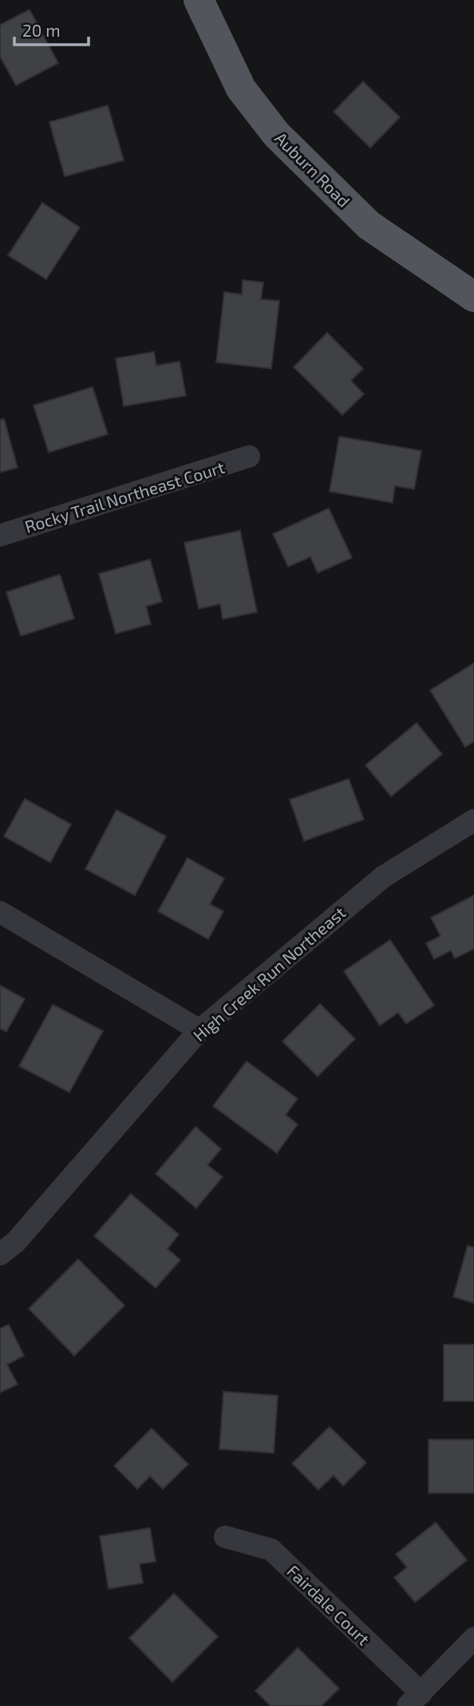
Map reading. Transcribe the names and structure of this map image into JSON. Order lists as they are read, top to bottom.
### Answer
{
  "streets": {
    "main road": ["Auburn Road"],
    "street": ["Rocky Trail Northeast Court", "High Creek Run Northeast", "Fairdale Court"]
  },
  "scale_bar": "20 m"
}
